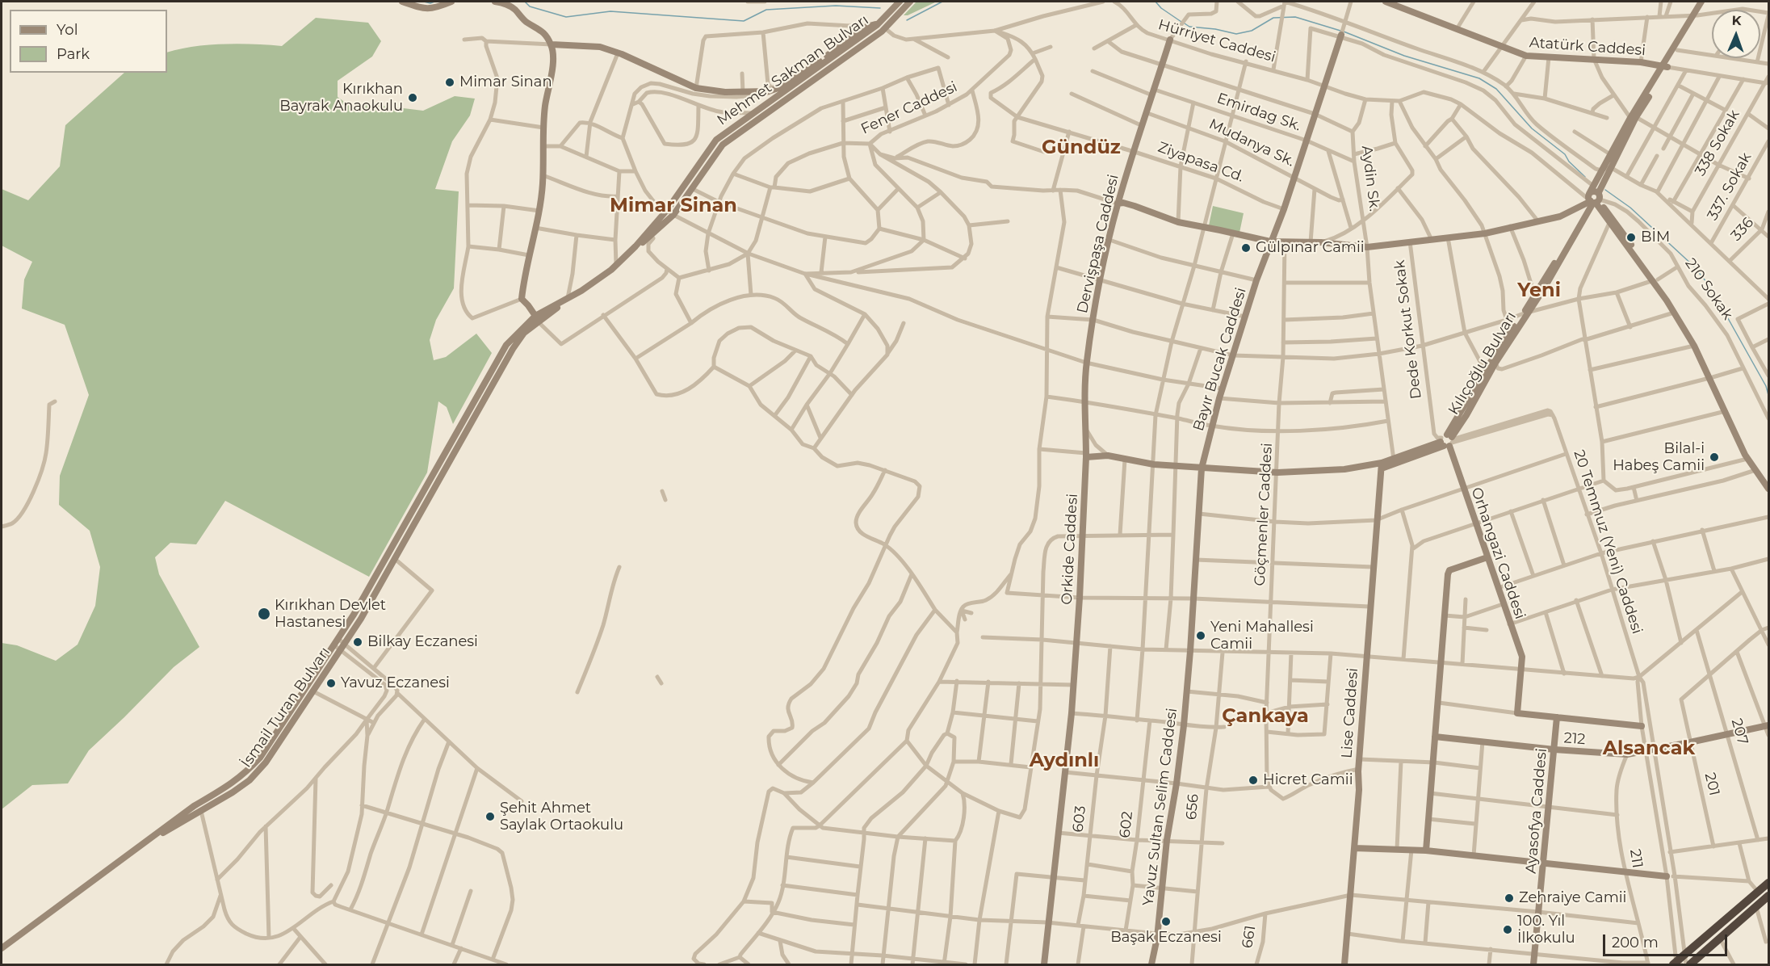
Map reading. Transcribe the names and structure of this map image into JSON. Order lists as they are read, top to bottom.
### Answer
{
  "streets": {
    "street": [
      "Hürriyet Caddesi",
      "Atatürk Caddesi",
      "Mehmet Sakman Bulvarı",
      "Fener Caddesi",
      "Emirdag Sk.",
      "Mudanya Sk.",
      "338 Sokak",
      "Ziyapasa Cd.",
      "Aydin Sk.",
      "337. Sokak",
      "336",
      "Dervişpaşa Caddesi",
      "210 Sokak",
      "Dede Korkut Sokak",
      "Bayır Bucak Caddesi",
      "Kılıçoğlu Bulvarı",
      "Göçmenler Caddesi",
      "20 Temmuz (Yeni) Caddesi",
      "Orkide Caddesi",
      "Orhangazi Caddesi",
      "İsmail Turan Bulvarı",
      "Lise Caddesi",
      "207",
      "212",
      "201",
      "Yavuz Sultan Selim Caddesi",
      "656",
      "Ayasofya Caddesi",
      "603",
      "602",
      "211",
      "661"
    ]
  },
  "crossings": [
    ["Hürriyet Caddesi", "Dervişpaşa Caddesi"],
    ["Hürriyet Caddesi", "210 Sokak"],
    ["Hürriyet Caddesi", "Bayır Bucak Caddesi"],
    ["Atatürk Caddesi", "338 Sokak"],
    ["Mehmet Sakman Bulvarı", "İsmail Turan Bulvarı"],
    ["Emirdag Sk.", "Aydin Sk."],
    ["Emirdag Sk.", "Dervişpaşa Caddesi"],
    ["Emirdag Sk.", "Bayır Bucak Caddesi"],
    ["Mudanya Sk.", "Dervişpaşa Caddesi"],
    ["Mudanya Sk.", "Bayır Bucak Caddesi"],
    ["Ziyapasa Cd.", "Dervişpaşa Caddesi"],
    ["Ziyapasa Cd.", "Bayır Bucak Caddesi"],
    ["Aydin Sk.", "Dervişpaşa Caddesi"],
    ["Aydin Sk.", "Bayır Bucak Caddesi"],
    ["Dervişpaşa Caddesi", "Orkide Caddesi"],
    ["210 Sokak", "Kılıçoğlu Bulvarı"],
    ["Dede Korkut Sokak", "Kılıçoğlu Bulvarı"],
    ["Dede Korkut Sokak", "20 Temmuz (Yeni) Caddesi"],
    ["Dede Korkut Sokak", "Orhangazi Caddesi"],
    ["Bayır Bucak Caddesi", "Yavuz Sultan Selim Caddesi"],
    ["Kılıçoğlu Bulvarı", "20 Temmuz (Yeni) Caddesi"],
    ["Kılıçoğlu Bulvarı", "Orhangazi Caddesi"],
    ["20 Temmuz (Yeni) Caddesi", "Orhangazi Caddesi"],
    ["20 Temmuz (Yeni) Caddesi", "212"],
    ["207", "212"],
    ["207", "201"],
    ["212", "201"],
    ["212", "Ayasofya Caddesi"],
    ["212", "211"]
  ],
  "districts": [
    "Gündüz",
    "Mimar Sinan",
    "Yeni",
    "Çankaya",
    "Alsancak",
    "Aydınlı"
  ],
  "places": [
    "Mimar Sinan",
    "Kırıkhan Bayrak Anaokulu",
    "BİM",
    "Gülpınar Camii",
    "Bilal-i Habeş Camii",
    "Kırıkhan Devlet Hastanesi",
    "Yeni Mahallesi Camii",
    "Bilkay Eczanesi",
    "Yavuz Eczanesi",
    "Hicret Camii",
    "Şehit Ahmet Saylak Ortaokulu",
    "Zehraiye Camii",
    "Başak Eczanesi",
    "100. Yıl İlkokulu"
  ],
  "legend": ["Yol", "Park"],
  "scale_bar": "200 m",
  "north": "top"
}
